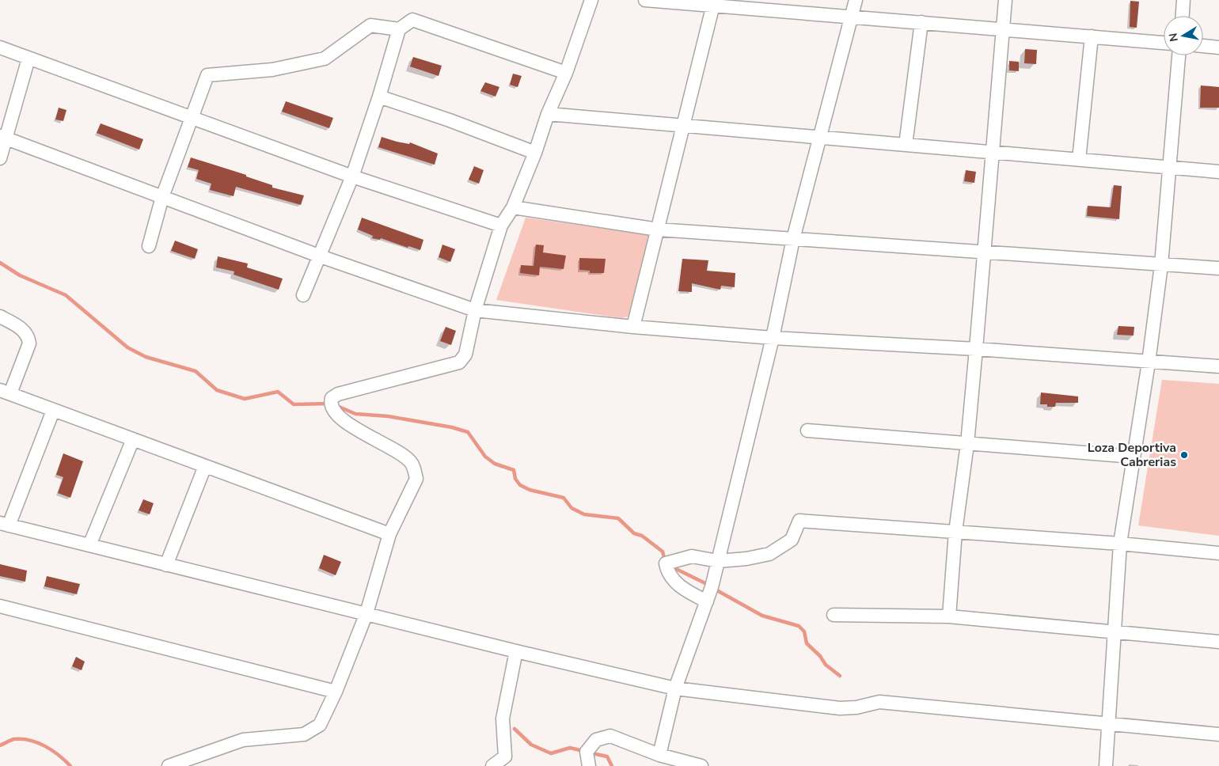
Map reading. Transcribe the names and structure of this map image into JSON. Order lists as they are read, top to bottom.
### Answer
{
  "places": ["Loza Deportiva Cabrerias"],
  "north": "left"
}
